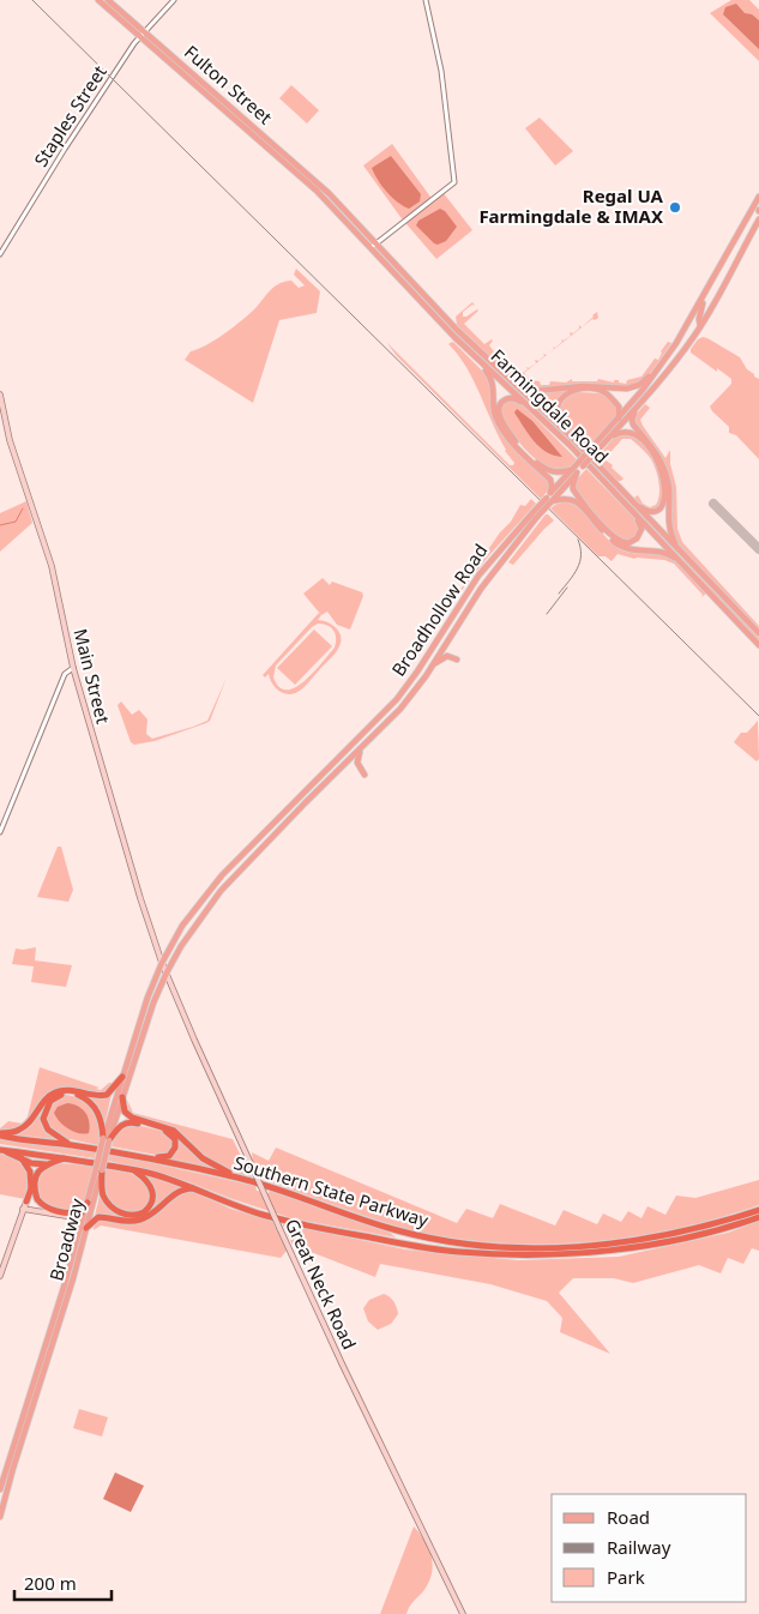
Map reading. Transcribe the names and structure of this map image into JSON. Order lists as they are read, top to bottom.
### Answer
{
  "streets": {
    "highway": ["Southern State Parkway"],
    "main road": [
      "Fulton Street",
      "Farmingdale Road",
      "Broadhollow Road",
      "Main Street",
      "Broadway",
      "Great Neck Road"
    ],
    "street": ["Staples Street"]
  },
  "crossings": [
    ["Fulton Street", "Staples Street"],
    ["Fulton Street", "Farmingdale Road"],
    ["Broadhollow Road", "Main Street"],
    ["Broadhollow Road", "Broadway"],
    ["Broadhollow Road", "Great Neck Road"],
    ["Main Street", "Broadway"],
    ["Main Street", "Great Neck Road"],
    ["Broadway", "Great Neck Road"]
  ],
  "places": ["Regal UA Farmingdale & IMAX"],
  "legend": ["Road", "Railway", "Park"],
  "scale_bar": "200 m"
}
